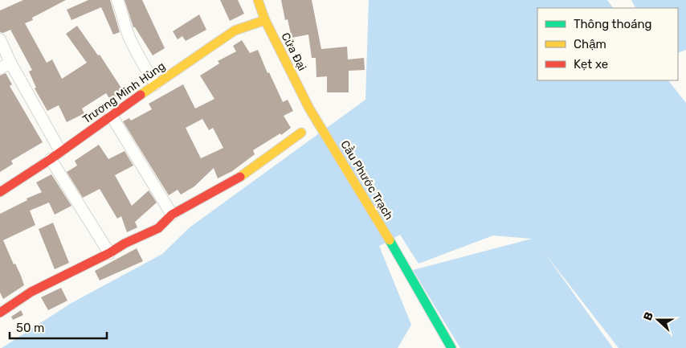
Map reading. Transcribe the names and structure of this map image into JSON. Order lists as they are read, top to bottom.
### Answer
{
  "streets": {
    "street": ["Cửa Đại", "Trương Minh Hùng", "Cầu Phước Trạch"]
  },
  "crossings": [
    ["Cửa Đại", "Trương Minh Hùng"],
    ["Cửa Đại", "Cầu Phước Trạch"]
  ],
  "legend": ["Thông thoáng", "Chậm", "Kẹt xe"],
  "scale_bar": "50 m",
  "north": "left"
}
